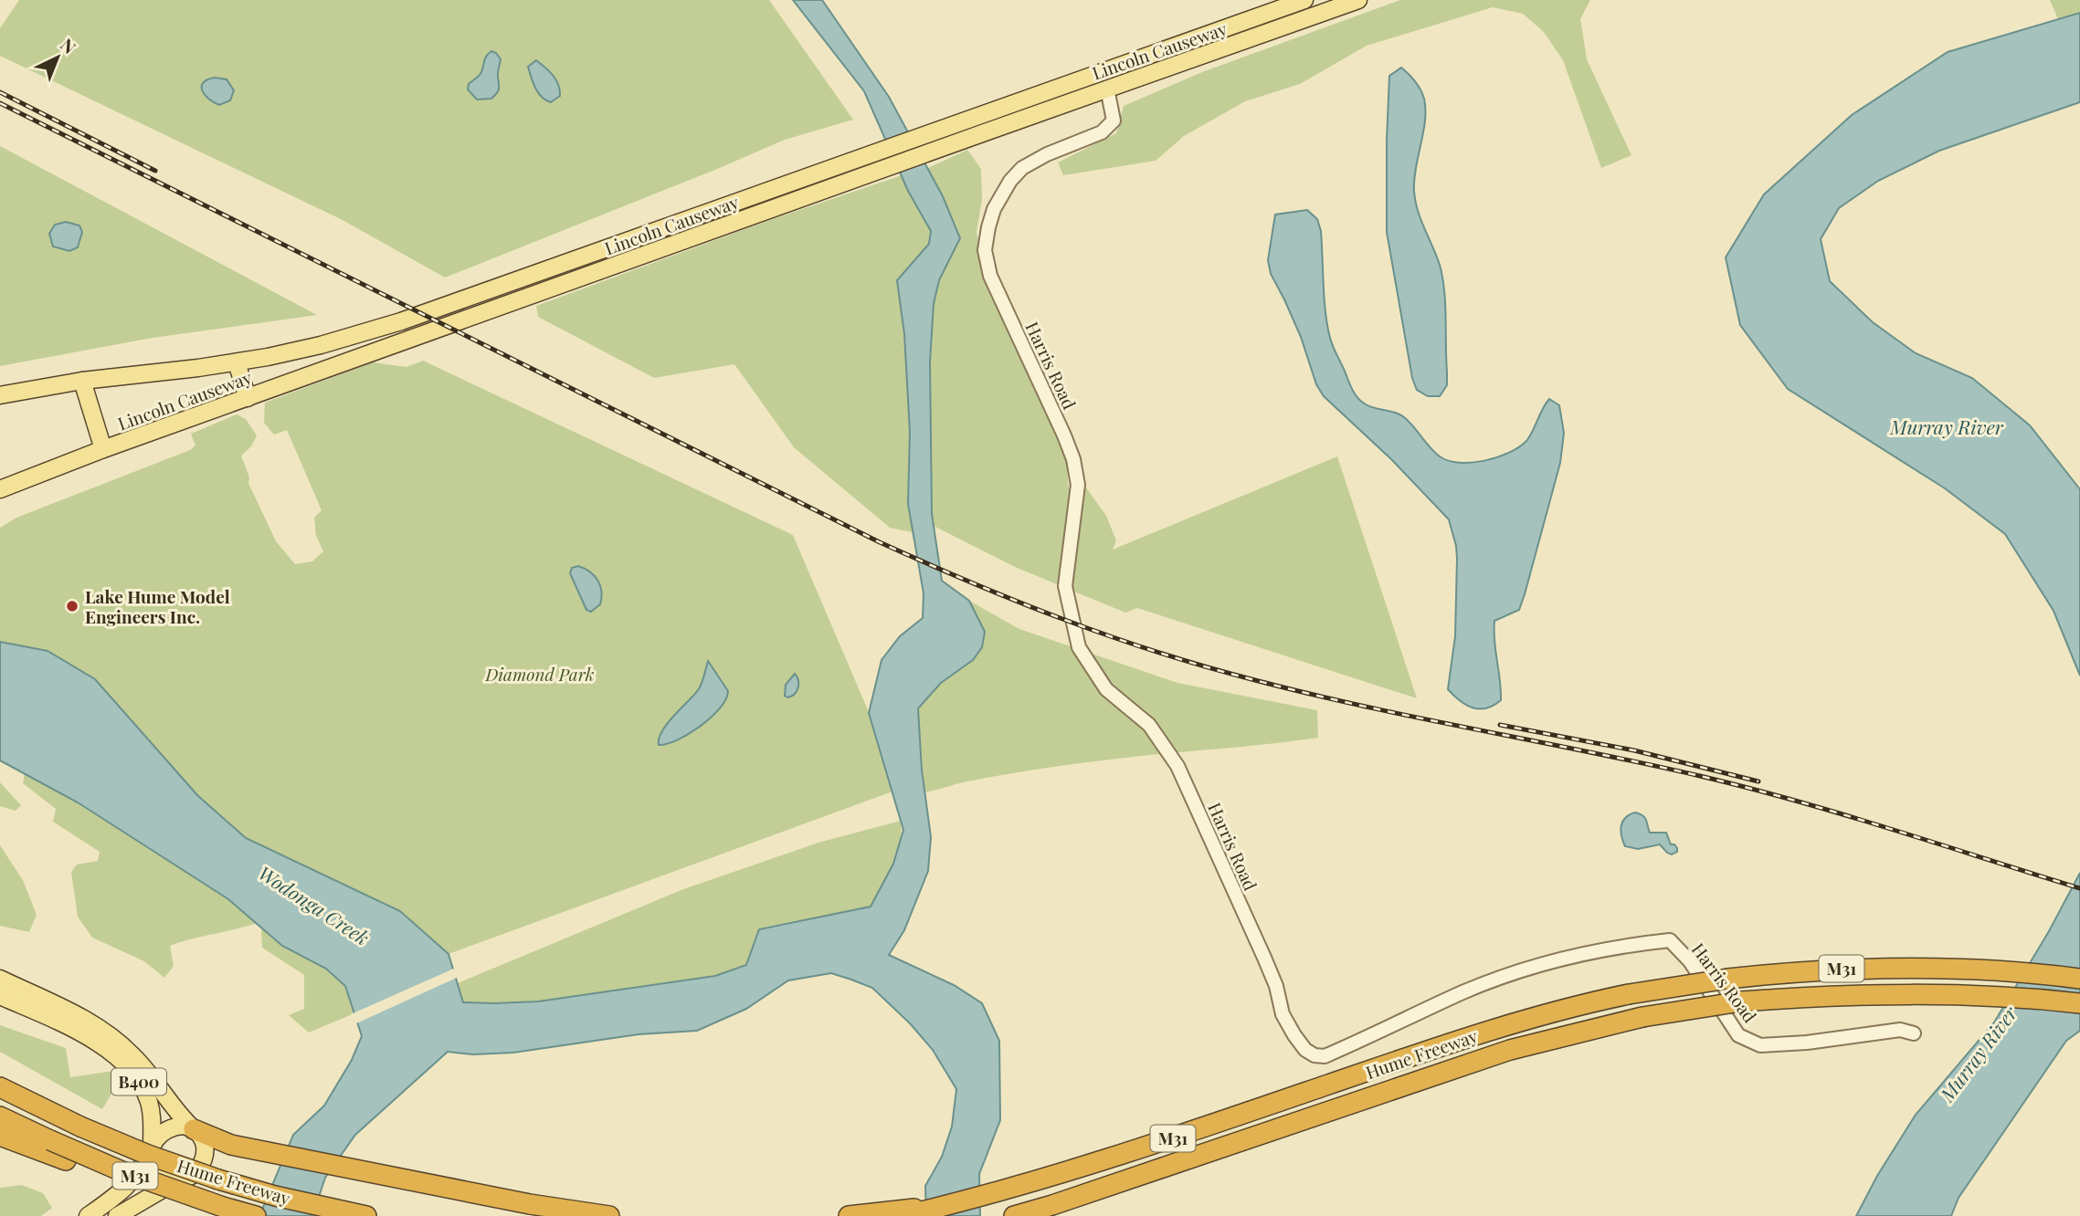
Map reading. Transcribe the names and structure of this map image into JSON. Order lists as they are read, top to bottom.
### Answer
{
  "streets": {
    "highway": ["M31", "Hume Freeway"],
    "main road": ["Lincoln Causeway", "B400"],
    "street": ["Harris Road"]
  },
  "crossings": [
    ["Lincoln Causeway", "Harris Road"]
  ],
  "water": ["Murray River", "Wodonga Creek"],
  "parks": ["Diamond Park"],
  "places": ["Lake Hume Model Engineers Inc."],
  "north": "top right"
}
